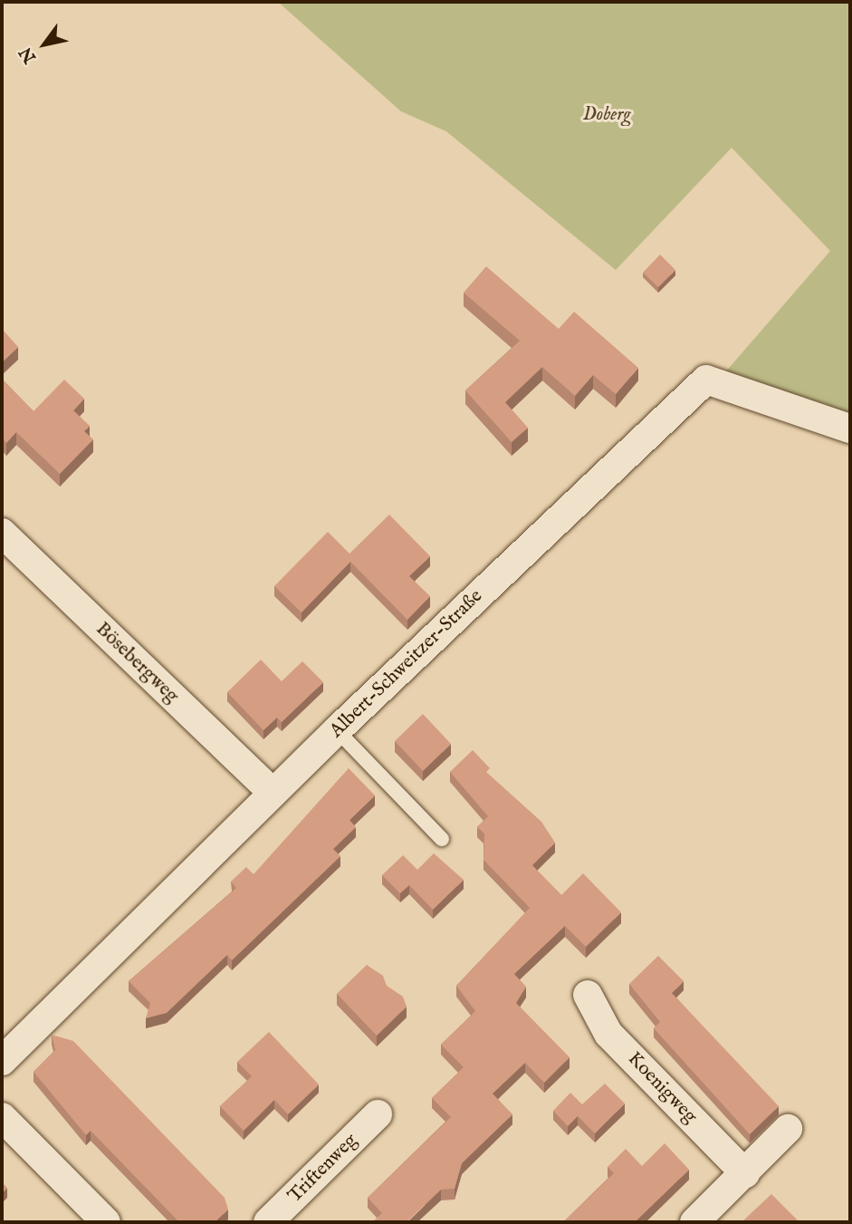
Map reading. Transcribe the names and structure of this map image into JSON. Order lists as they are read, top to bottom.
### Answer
{
  "streets": {
    "street": [
      "Bösebergweg",
      "Albert-Schweitzer-Straße",
      "Koenigweg",
      "Triftenweg"
    ]
  },
  "crossings": [
    ["Bösebergweg", "Albert-Schweitzer-Straße"]
  ],
  "parks": ["Doberg"],
  "north": "bottom left"
}
